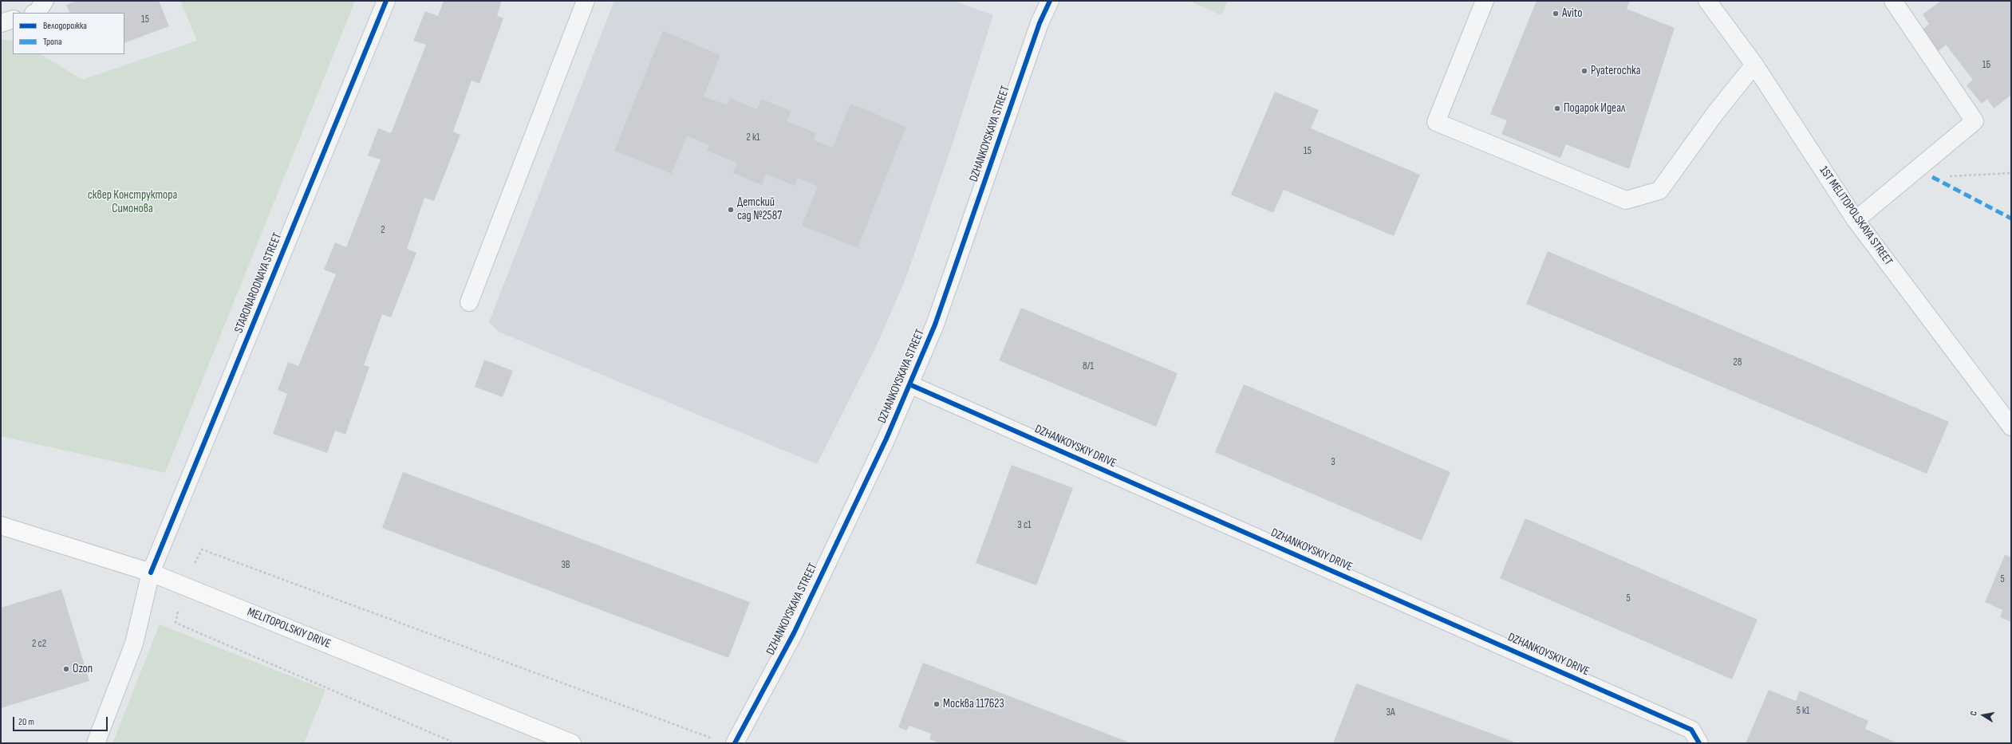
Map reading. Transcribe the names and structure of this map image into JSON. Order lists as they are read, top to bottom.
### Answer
{
  "streets": {
    "street": [
      "DZHANKOYSKAYA STREET",
      "1ST MELITOPOLSKAYA STREET",
      "STARONARODNAYA STREET",
      "DZHANKOYSKIY DRIVE",
      "MELITOPOLSKIY DRIVE"
    ]
  },
  "crossings": [
    ["DZHANKOYSKAYA STREET", "DZHANKOYSKIY DRIVE"],
    ["STARONARODNAYA STREET", "MELITOPOLSKIY DRIVE"]
  ],
  "parks": ["сквер Конструктора Симонова"],
  "places": [
    "Avito",
    "Pyaterochka",
    "Подарок Идеал",
    "Детский сад №2587",
    "Ozon",
    "Москва 117623"
  ],
  "house_numbers": [
    "15",
    "1Б",
    "2 к1",
    "15",
    "2",
    "28",
    "8/1",
    "3",
    "3 с1",
    "3В",
    "5",
    "5",
    "2 с2",
    "5 к1",
    "3А"
  ],
  "legend": ["Велодорожка", "Тропа"],
  "scale_bar": "20 m",
  "north": "left"
}
